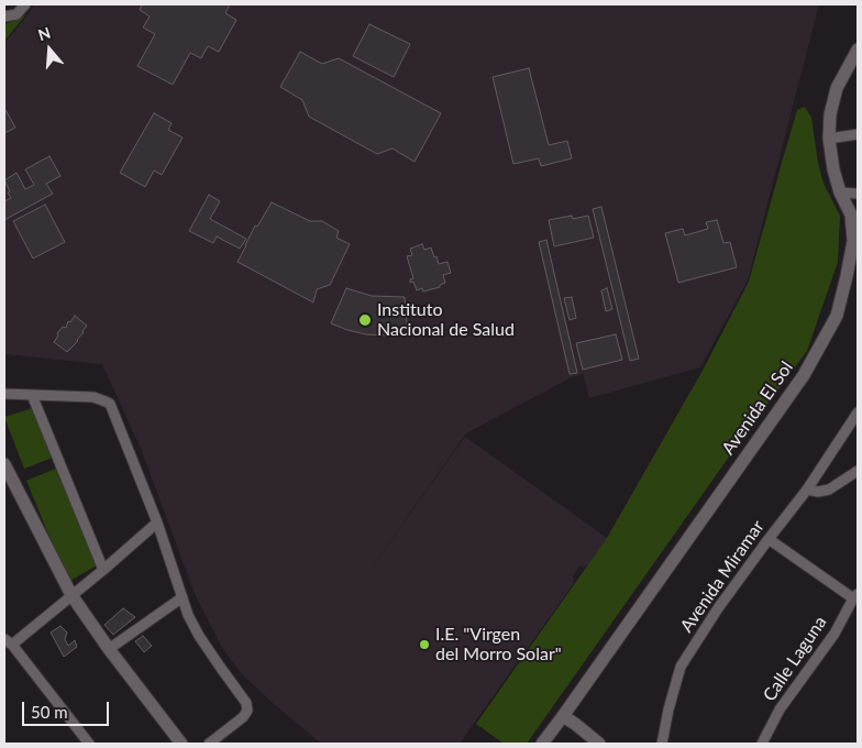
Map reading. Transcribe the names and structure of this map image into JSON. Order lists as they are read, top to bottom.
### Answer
{
  "streets": {
    "street": ["Avenida El Sol", "Avenida Miramar", "Calle Laguna"]
  },
  "places": ["Instituto Nacional de Salud", "I.E. \"Virgen del Morro Solar\""],
  "scale_bar": "50 m",
  "north": "top"
}
